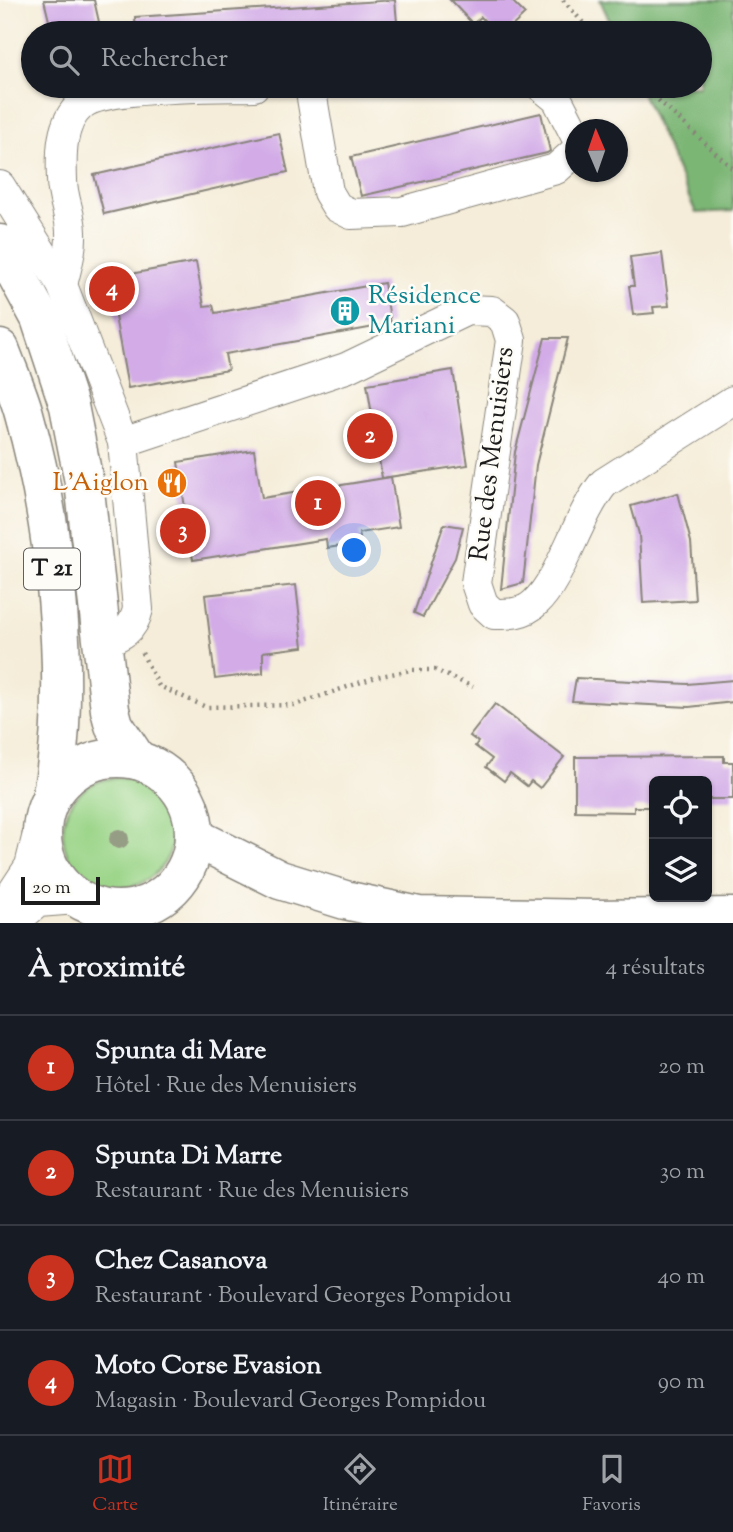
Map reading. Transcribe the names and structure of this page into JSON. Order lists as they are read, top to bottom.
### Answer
{
  "streets": {
    "main road": ["T 21"],
    "street": ["Rue des Menuisiers"]
  },
  "places": {
    "building": ["Résidence Mariani"],
    "restaurant": ["L'Aiglon"]
  },
  "scale_bar": "20 m",
  "north": "top",
  "page": {
    "search": "Rechercher",
    "pins": [
      "4",
      "2",
      "1",
      "3"
    ],
    "scale": "20 m",
    "heading": ["À proximité", "4 résultats"],
    "list": [
      {
        "mark": "1",
        "name": "Spunta di Mare",
        "note": "Hôtel · Rue des Menuisiers",
        "value": "20 m"
      },
      {
        "mark": "2",
        "name": "Spunta Di Marre",
        "note": "Restaurant · Rue des Menuisiers",
        "value": "30 m"
      },
      {
        "mark": "3",
        "name": "Chez Casanova",
        "note": "Restaurant · Boulevard Georges Pompidou",
        "value": "40 m"
      },
      {
        "mark": "4",
        "name": "Moto Corse Evasion",
        "note": "Magasin · Boulevard Georges Pompidou",
        "value": "90 m"
      }
    ],
    "nav": ["Carte", "Itinéraire", "Favoris"]
  }
}
